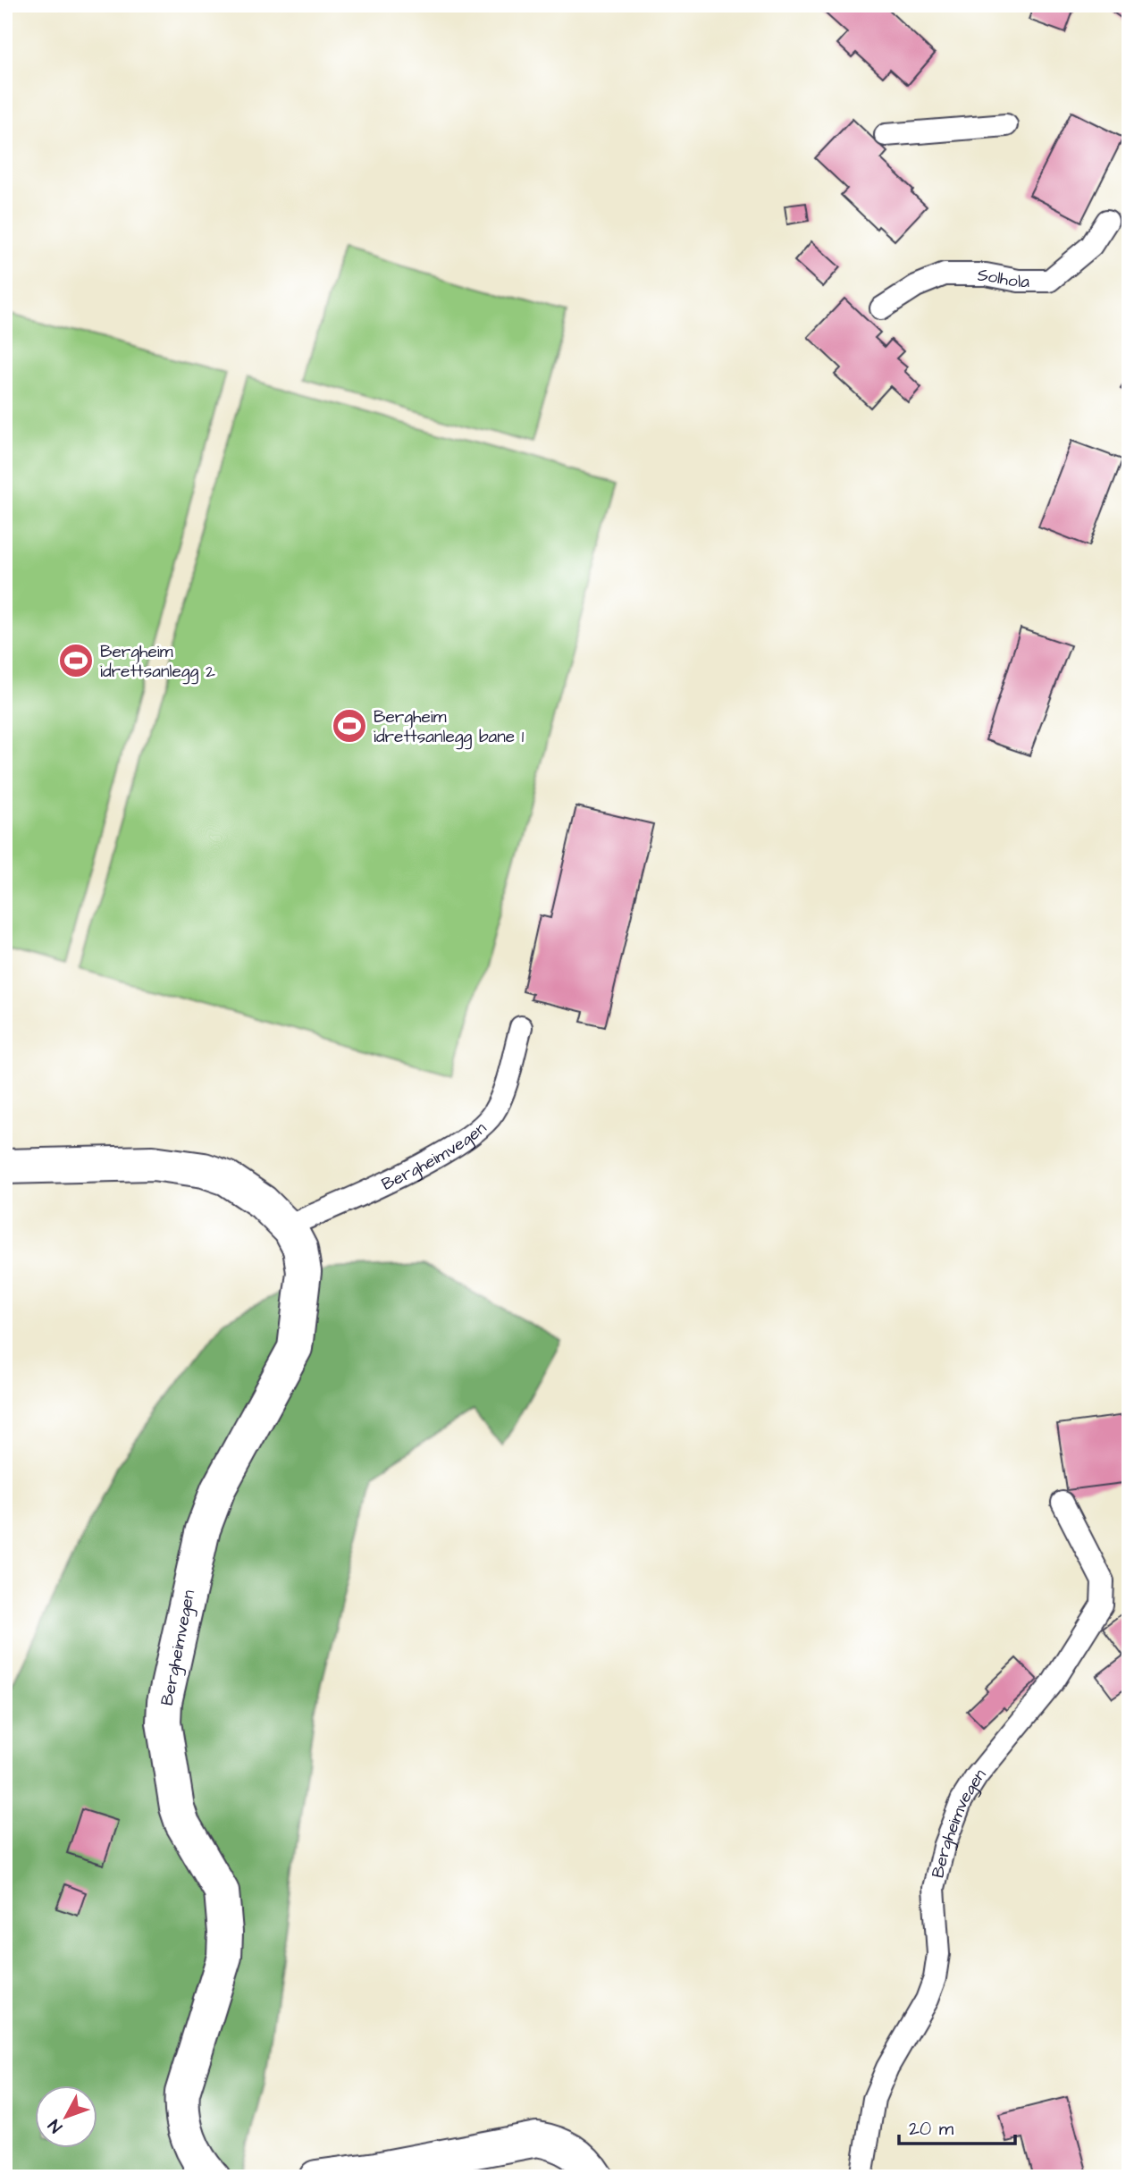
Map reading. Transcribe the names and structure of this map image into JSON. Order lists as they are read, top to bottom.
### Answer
{
  "streets": {
    "street": ["Bergheimvegen"],
    "lane": ["Solhola"]
  },
  "places": {
    "sports": ["Bergheim idrettsanlegg 2", "Bergheim idrettsanlegg bane 1"]
  },
  "scale_bar": "20 m",
  "north": "bottom left"
}
